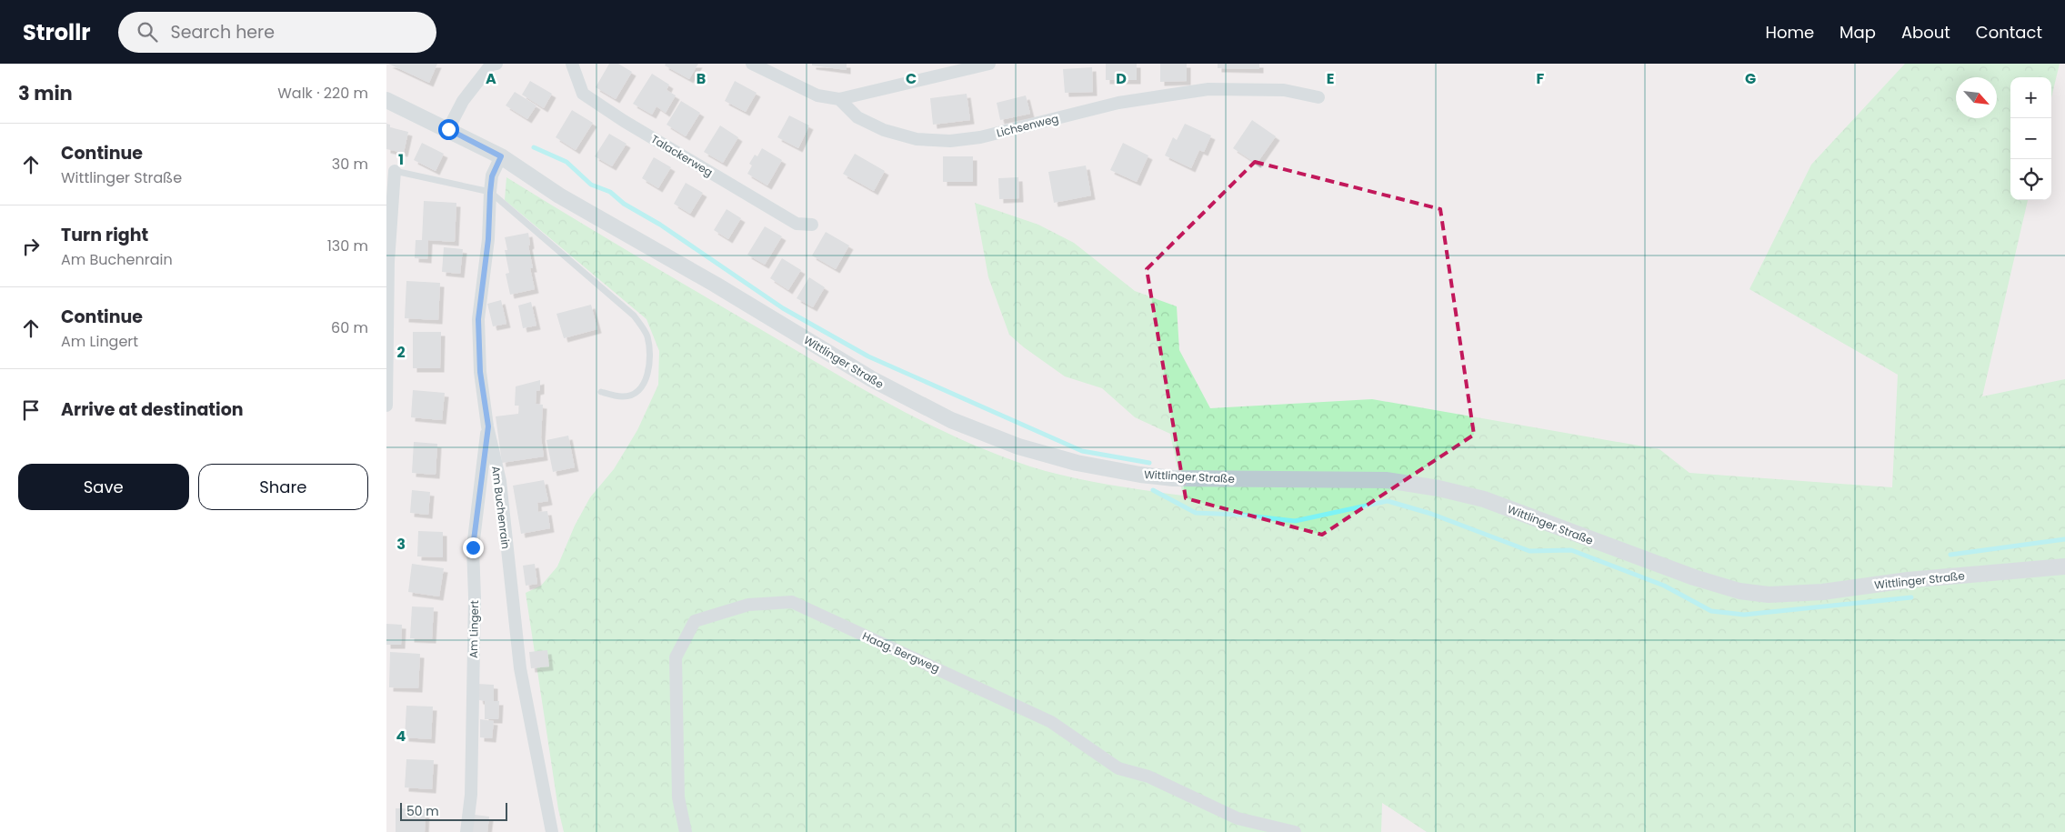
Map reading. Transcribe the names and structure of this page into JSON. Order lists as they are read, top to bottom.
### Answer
{
  "streets": {
    "street": [
      "Lichsenweg",
      "Talackerweg",
      "Wittlinger Straße",
      "Am Buchenrain",
      "Am Lingert",
      "Haag. Bergweg"
    ]
  },
  "crossings": [
    ["Wittlinger Straße", "Am Buchenrain"],
    ["Am Buchenrain", "Am Lingert"]
  ],
  "scale_bar": "50 m",
  "north": "bottom right",
  "page": {
    "header": "Strollr",
    "search": "Search here",
    "nav": [
      "Home",
      "Map",
      "About",
      "Contact"
    ],
    "heading": ["3 min", "Walk · 220 m"],
    "map_buttons": ["+", "−"],
    "list": [
      ["Continue", "Wittlinger Straße", "30 m"],
      ["Turn right", "Am Buchenrain", "130 m"],
      ["Continue", "Am Lingert", "60 m"],
      "Arrive at destination"
    ],
    "buttons": ["Save", "Share"],
    "scale": "50 m"
  },
  "grid": {
    "columns": [
      "A",
      "B",
      "C",
      "D",
      "E",
      "F",
      "G"
    ],
    "rows": [
      "1",
      "2",
      "3",
      "4"
    ]
  }
}
